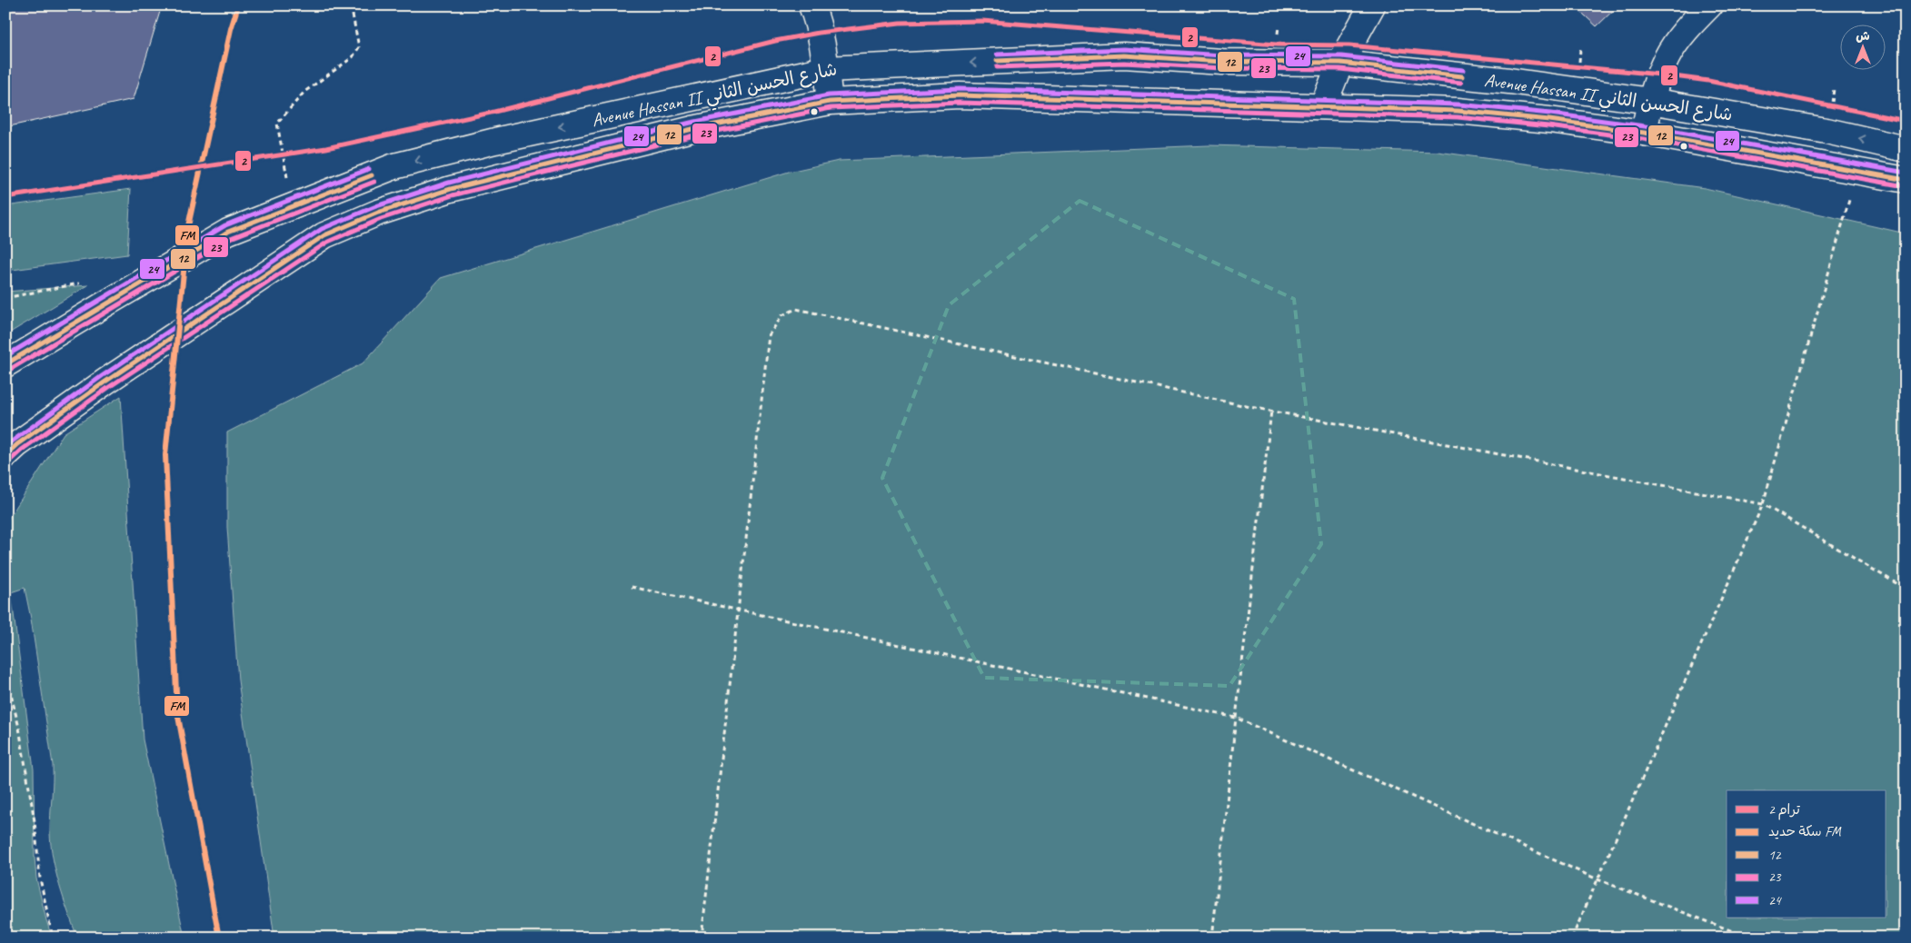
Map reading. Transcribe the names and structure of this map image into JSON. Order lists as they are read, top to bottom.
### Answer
{
  "streets": {
    "main road": ["Avenue Hassan II شارع الحسن الثاني"]
  },
  "lines": [
    "rail line FM",
    "tram line 2",
    "transit line 24",
    "transit line 12",
    "transit line 23"
  ],
  "legend": [
    "ترام 2",
    "سكة حديد FM",
    "12",
    "23",
    "24"
  ],
  "north": "top"
}
